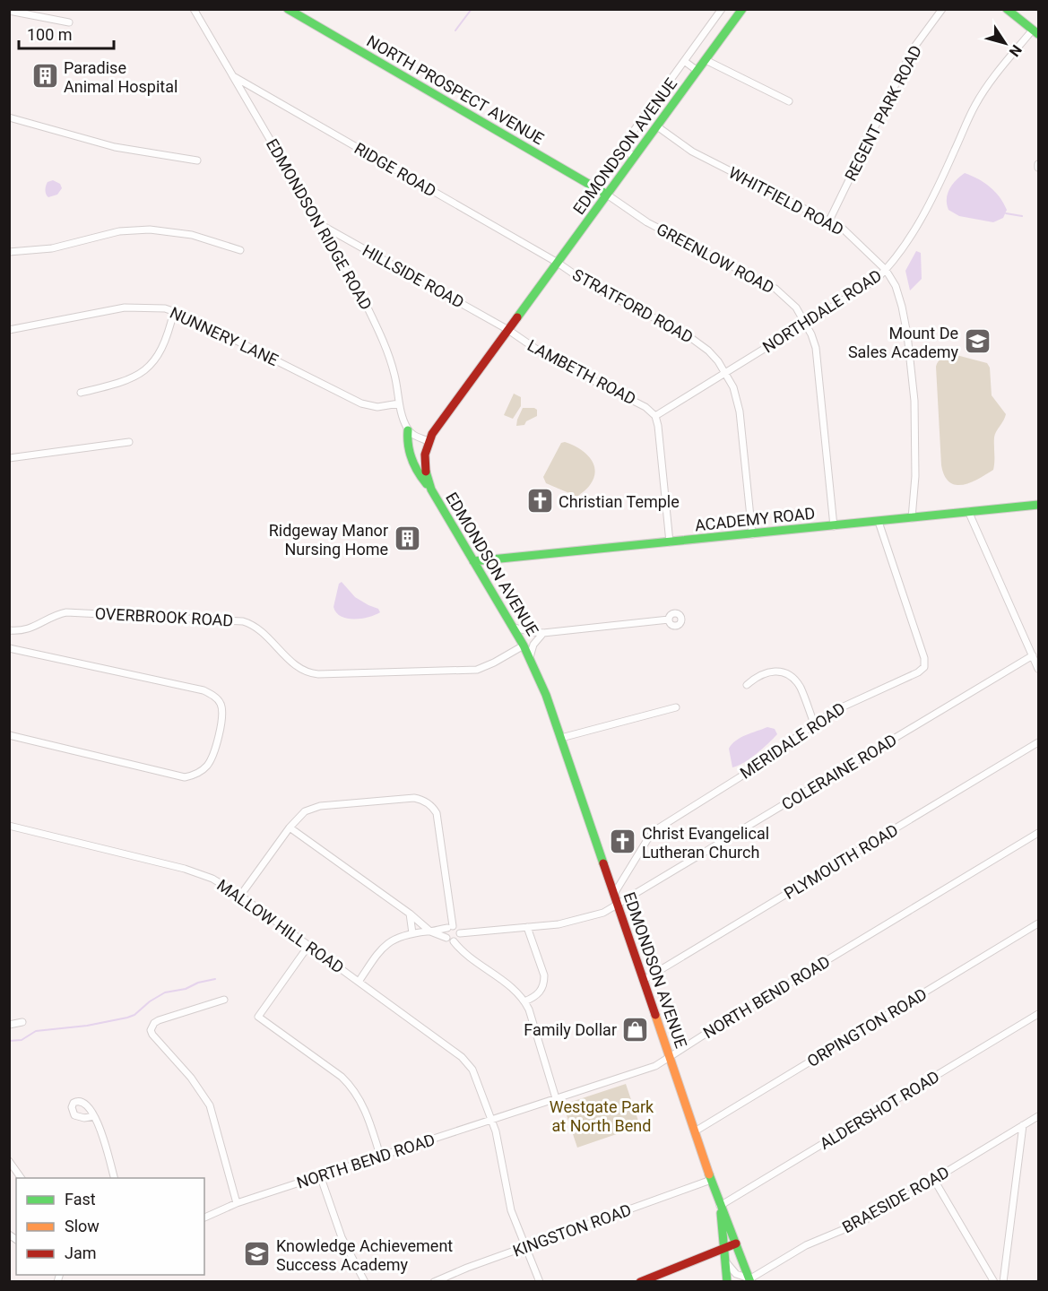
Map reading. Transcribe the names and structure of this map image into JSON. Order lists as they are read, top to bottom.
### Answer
{
  "streets": {
    "main road": ["NORTH PROSPECT AVENUE", "EDMONDSON AVENUE", "ACADEMY ROAD"],
    "street": [
      "REGENT PARK ROAD",
      "RIDGE ROAD",
      "WHITFIELD ROAD",
      "EDMONDSON RIDGE ROAD",
      "GREENLOW ROAD",
      "HILLSIDE ROAD",
      "STRATFORD ROAD",
      "NORTHDALE ROAD",
      "NUNNERY LANE",
      "LAMBETH ROAD",
      "OVERBROOK ROAD",
      "MERIDALE ROAD",
      "COLERAINE ROAD",
      "PLYMOUTH ROAD",
      "MALLOW HILL ROAD",
      "NORTH BEND ROAD",
      "ORPINGTON ROAD",
      "ALDERSHOT ROAD",
      "BRAESIDE ROAD",
      "KINGSTON ROAD"
    ]
  },
  "crossings": [
    ["NORTH PROSPECT AVENUE", "EDMONDSON AVENUE"],
    ["NORTH PROSPECT AVENUE", "GREENLOW ROAD"],
    ["REGENT PARK ROAD", "WHITFIELD ROAD"],
    ["EDMONDSON AVENUE", "RIDGE ROAD"],
    ["EDMONDSON AVENUE", "WHITFIELD ROAD"],
    ["EDMONDSON AVENUE", "GREENLOW ROAD"],
    ["EDMONDSON AVENUE", "HILLSIDE ROAD"],
    ["EDMONDSON AVENUE", "STRATFORD ROAD"],
    ["EDMONDSON AVENUE", "LAMBETH ROAD"],
    ["EDMONDSON AVENUE", "ACADEMY ROAD"],
    ["EDMONDSON AVENUE", "OVERBROOK ROAD"],
    ["EDMONDSON AVENUE", "MERIDALE ROAD"],
    ["EDMONDSON AVENUE", "COLERAINE ROAD"],
    ["EDMONDSON AVENUE", "PLYMOUTH ROAD"],
    ["EDMONDSON AVENUE", "NORTH BEND ROAD"],
    ["EDMONDSON AVENUE", "ORPINGTON ROAD"],
    ["EDMONDSON AVENUE", "ALDERSHOT ROAD"],
    ["EDMONDSON AVENUE", "BRAESIDE ROAD"],
    ["EDMONDSON AVENUE", "KINGSTON ROAD"],
    ["RIDGE ROAD", "EDMONDSON RIDGE ROAD"],
    ["RIDGE ROAD", "STRATFORD ROAD"],
    ["WHITFIELD ROAD", "NORTHDALE ROAD"],
    ["WHITFIELD ROAD", "ACADEMY ROAD"],
    ["EDMONDSON RIDGE ROAD", "HILLSIDE ROAD"],
    ["EDMONDSON RIDGE ROAD", "NUNNERY LANE"],
    ["GREENLOW ROAD", "NORTHDALE ROAD"],
    ["GREENLOW ROAD", "ACADEMY ROAD"],
    ["HILLSIDE ROAD", "LAMBETH ROAD"],
    ["STRATFORD ROAD", "NORTHDALE ROAD"],
    ["STRATFORD ROAD", "ACADEMY ROAD"],
    ["NORTHDALE ROAD", "LAMBETH ROAD"],
    ["ACADEMY ROAD", "MERIDALE ROAD"],
    ["MALLOW HILL ROAD", "NORTH BEND ROAD"],
    ["MALLOW HILL ROAD", "KINGSTON ROAD"]
  ],
  "parks": ["Westgate Park at North Bend"],
  "places": {
    "building": ["Paradise Animal Hospital", "Ridgeway Manor Nursing Home"],
    "school or university": ["Mount De Sales Academy", "Knowledge Achievement Success Academy"],
    "church": ["Christian Temple", "Christ Evangelical Lutheran Church"],
    "shop": ["Family Dollar"]
  },
  "legend": ["Fast", "Slow", "Jam"],
  "scale_bar": "100 m",
  "north": "bottom right"
}
